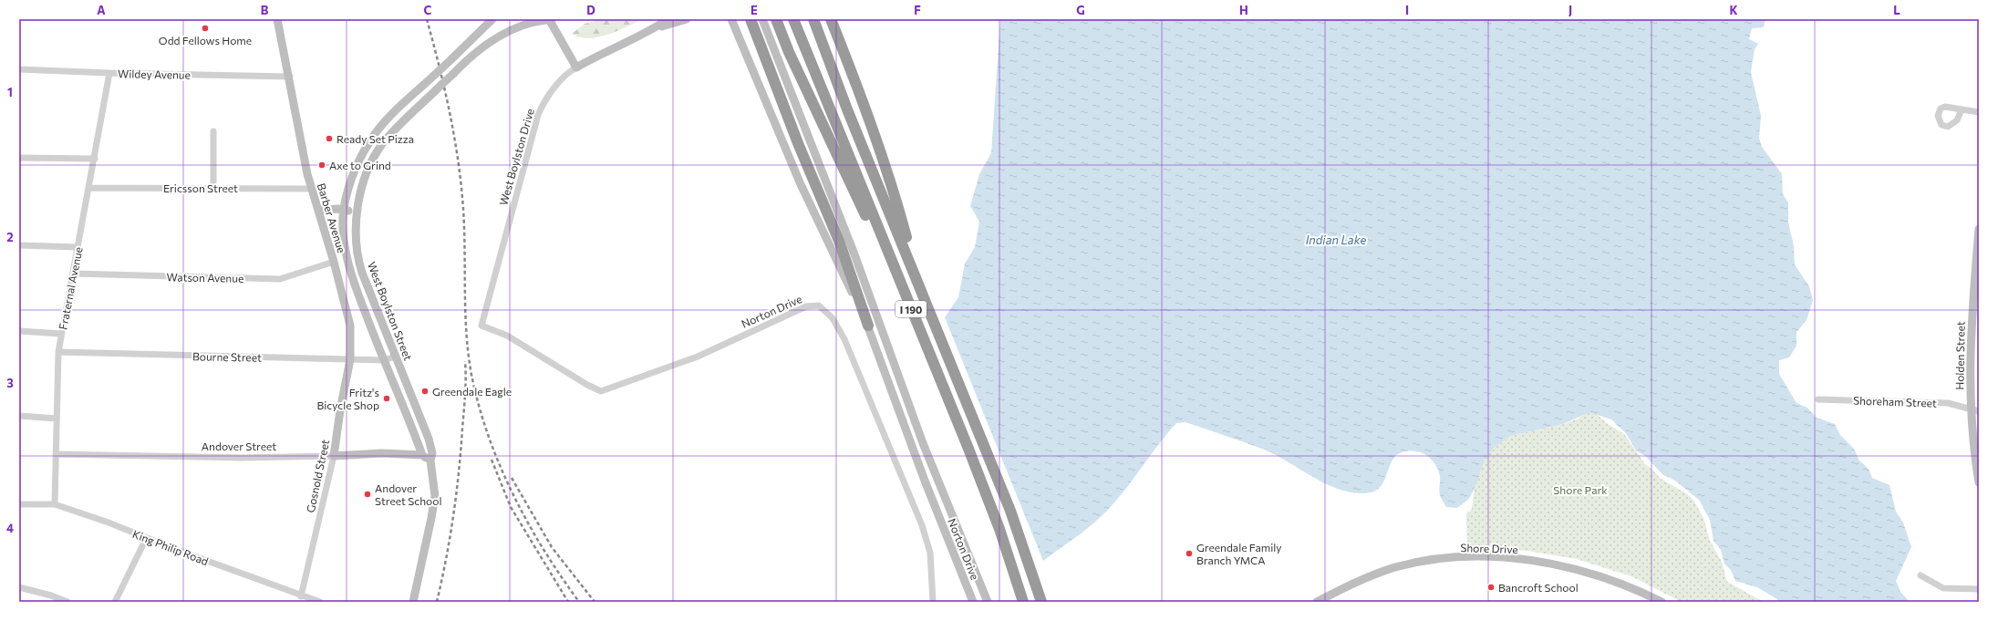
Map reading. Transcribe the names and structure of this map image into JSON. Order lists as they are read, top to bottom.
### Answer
{
  "streets": {
    "highway": ["I 190"],
    "main road": [
      "West Boylston Drive",
      "Barber Avenue",
      "West Boylston Street",
      "Norton Drive",
      "Holden Street",
      "Andover Street",
      "Gosnold Street",
      "Shore Drive"
    ],
    "street": [
      "Wildey Avenue",
      "Ericsson Street",
      "Watson Avenue",
      "Fraternal Avenue",
      "Bourne Street",
      "Shoreham Street",
      "King Philip Road"
    ]
  },
  "crossings": [
    ["Wildey Avenue", "Barber Avenue"],
    ["Wildey Avenue", "Fraternal Avenue"],
    ["West Boylston Drive", "Norton Drive"],
    ["Ericsson Street", "Barber Avenue"],
    ["Ericsson Street", "Fraternal Avenue"],
    ["Barber Avenue", "Watson Avenue"],
    ["Barber Avenue", "Bourne Street"],
    ["Barber Avenue", "Gosnold Street"],
    ["Watson Avenue", "Fraternal Avenue"],
    ["Fraternal Avenue", "Bourne Street"],
    ["Fraternal Avenue", "Andover Street"],
    ["Fraternal Avenue", "King Philip Road"],
    ["West Boylston Street", "Bourne Street"],
    ["West Boylston Street", "Andover Street"],
    ["Holden Street", "Shoreham Street"],
    ["Bourne Street", "Gosnold Street"],
    ["Andover Street", "Gosnold Street"],
    ["Gosnold Street", "King Philip Road"]
  ],
  "water": ["Indian Lake"],
  "parks": ["Shore Park"],
  "places": [
    "Odd Fellows Home",
    "Ready Set Pizza",
    "Axe to Grind",
    "Greendale Eagle",
    "Fritz's Bicycle Shop",
    "Andover Street School",
    "Greendale Family Branch YMCA",
    "Bancroft School"
  ],
  "grid": {
    "columns": [
      "A",
      "B",
      "C",
      "D",
      "E",
      "F",
      "G",
      "H",
      "I",
      "J",
      "K",
      "L"
    ],
    "rows": [
      "1",
      "2",
      "3",
      "4"
    ]
  }
}
